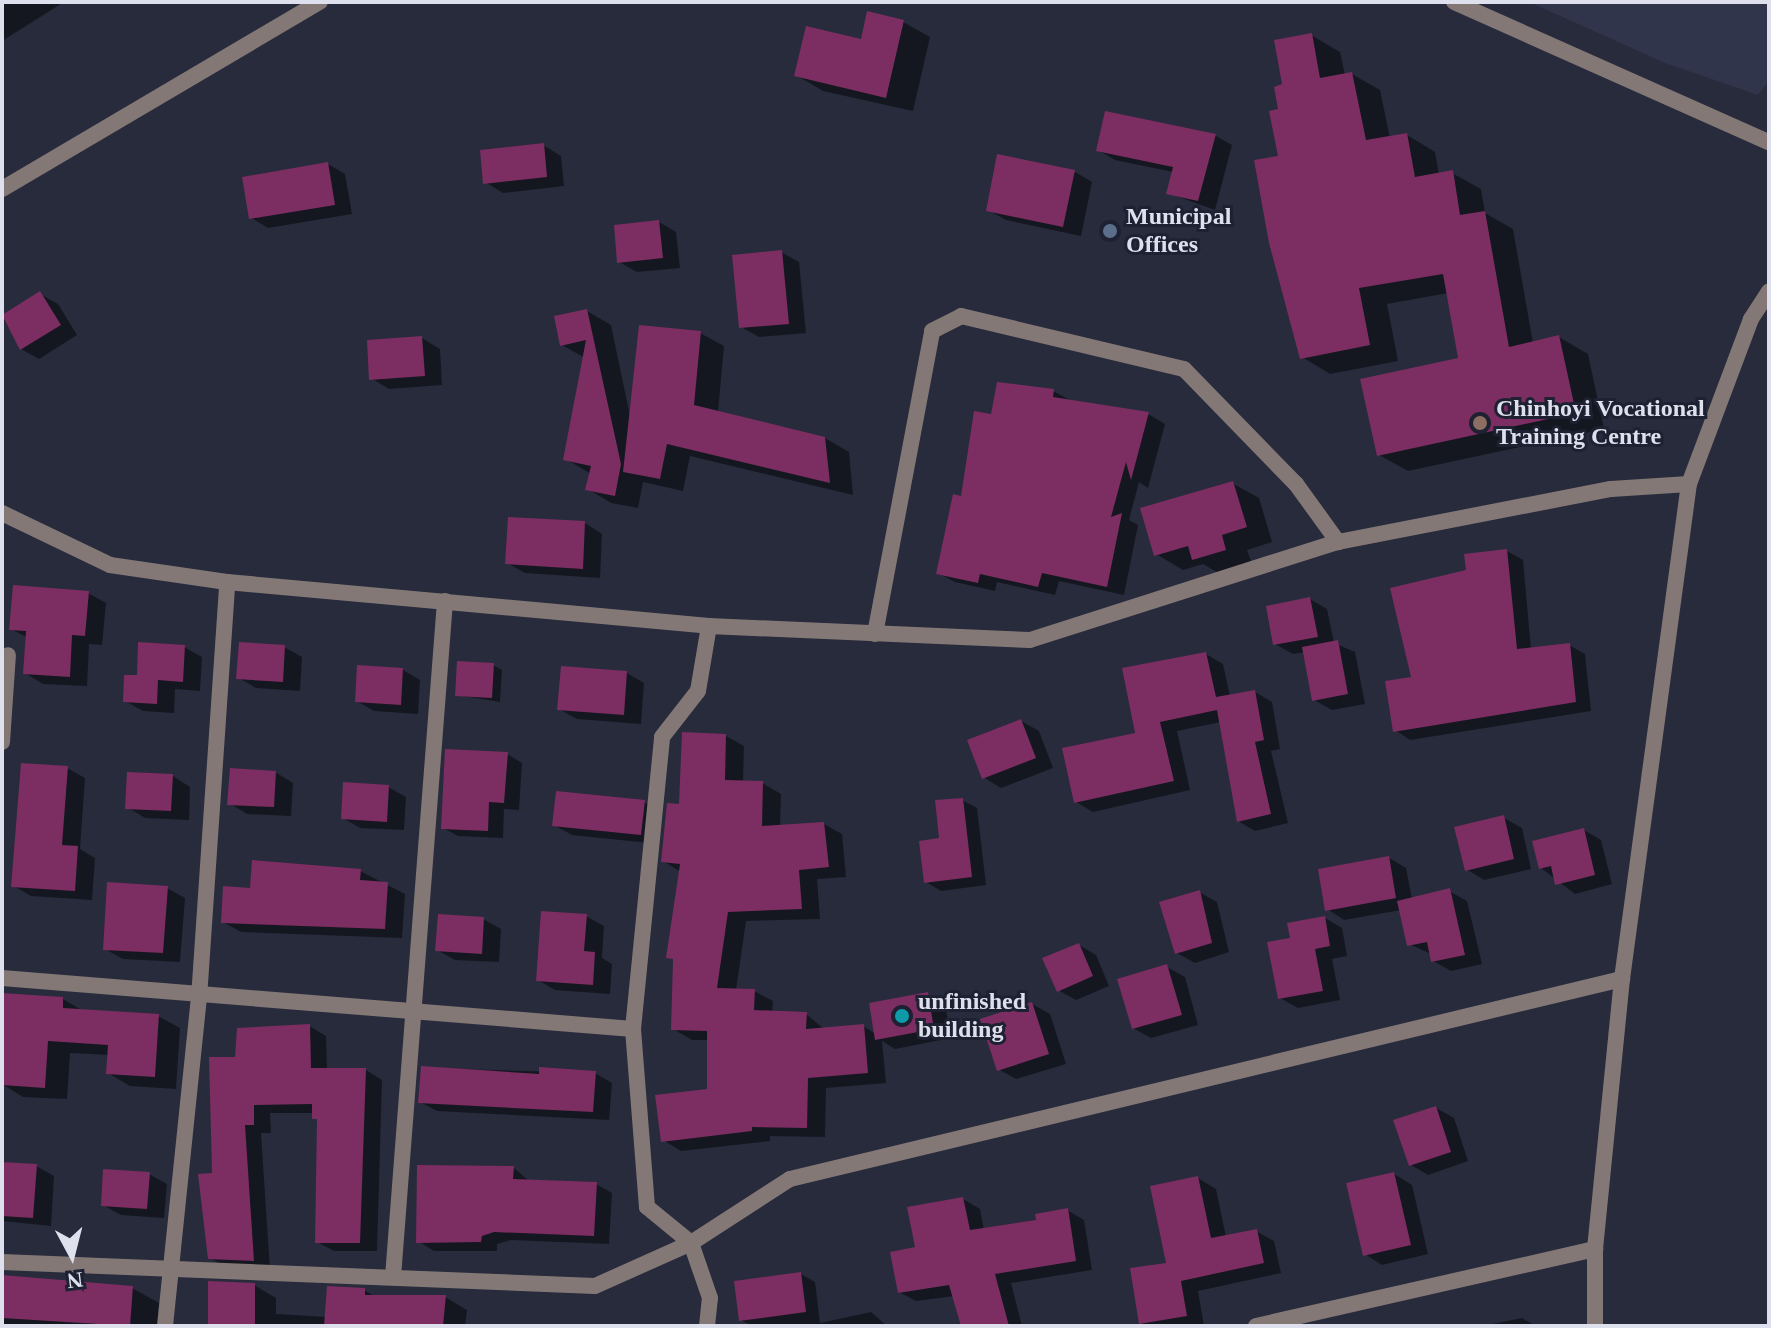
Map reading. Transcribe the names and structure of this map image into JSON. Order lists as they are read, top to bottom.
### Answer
{
  "places": ["Municipal Offices", "Chinhoyi Vocational Training Centre", "unfinished building"],
  "north": "bottom"
}
